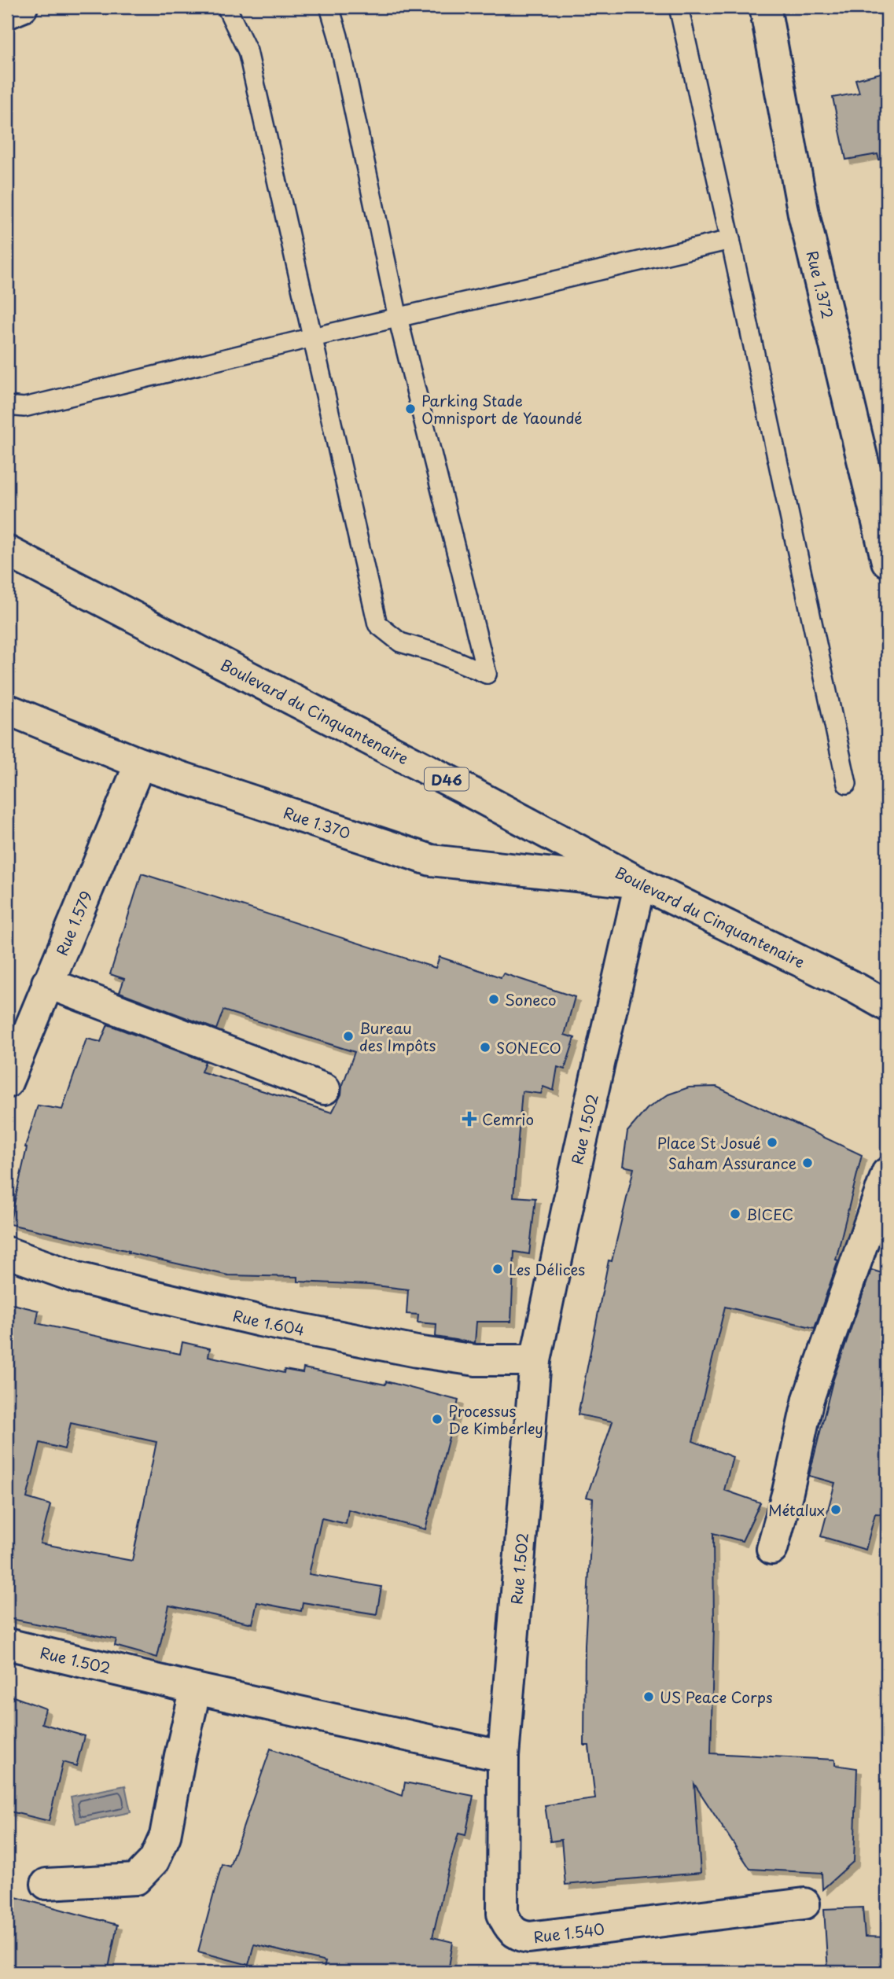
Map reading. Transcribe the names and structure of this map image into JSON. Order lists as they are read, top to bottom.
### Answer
{
  "streets": {
    "street": [
      "Rue 1.372",
      "Boulevard du Cinquantenaire",
      "D46",
      "Rue 1.370",
      "Rue 1.579",
      "Rue 1.502",
      "Rue 1.604",
      "Rue 1.540"
    ]
  },
  "crossings": [
    ["Boulevard du Cinquantenaire", "Rue 1.370"],
    ["Boulevard du Cinquantenaire", "Rue 1.502"],
    ["Rue 1.370", "Rue 1.579"],
    ["Rue 1.370", "Rue 1.502"],
    ["Rue 1.502", "Rue 1.604"],
    ["Rue 1.502", "Rue 1.540"]
  ],
  "places": {
    "other": [
      "Parking Stade Omnisport de Yaoundé",
      "Soneco",
      "Bureau des Impôts",
      "SONECO",
      "Place St Josué",
      "Saham Assurance",
      "BICEC",
      "Les Délices",
      "Processus De Kimberley",
      "Métalux",
      "US Peace Corps"
    ],
    "health": ["Cemrio"]
  }
}
